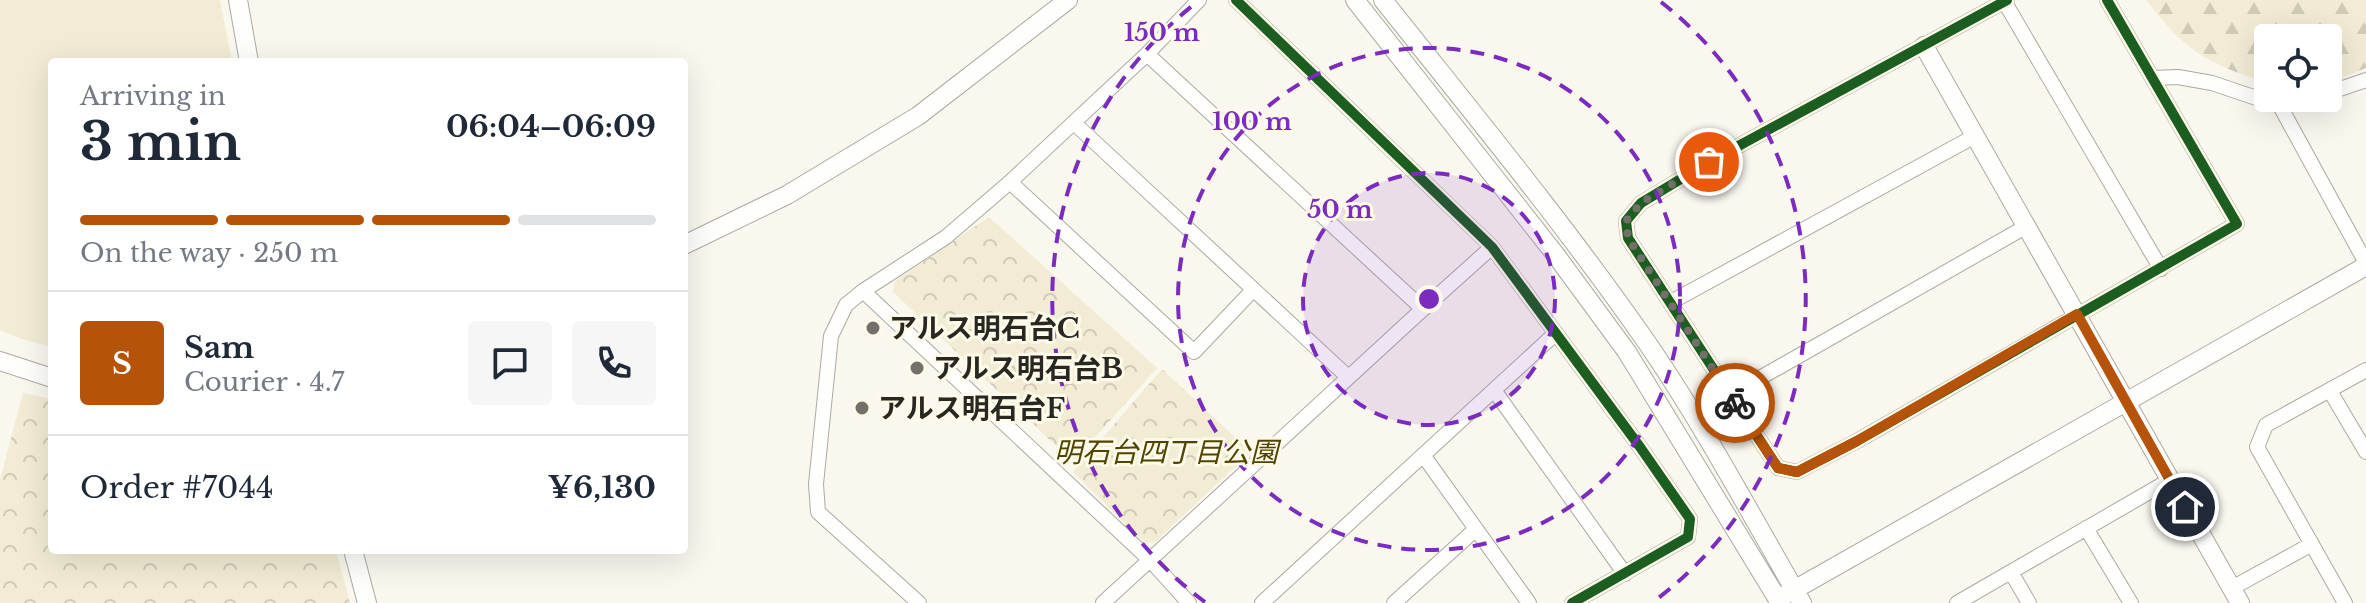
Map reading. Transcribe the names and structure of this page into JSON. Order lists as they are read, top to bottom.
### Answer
{
  "parks": ["明石台四丁目公園"],
  "places": ["アルス明石台C", "アルス明石台B", "アルス明石台F"],
  "page": {
    "heading": ["3 min", "Arriving in", "06:04–06:09"],
    "panel": [
      "Sam",
      "Courier · 4.7",
      "Order #7044",
      "¥6,130"
    ],
    "bar": "On the way · 250 m",
    "round": "S"
  },
  "rings": ["150 m", "100 m", "50 m"]
}
